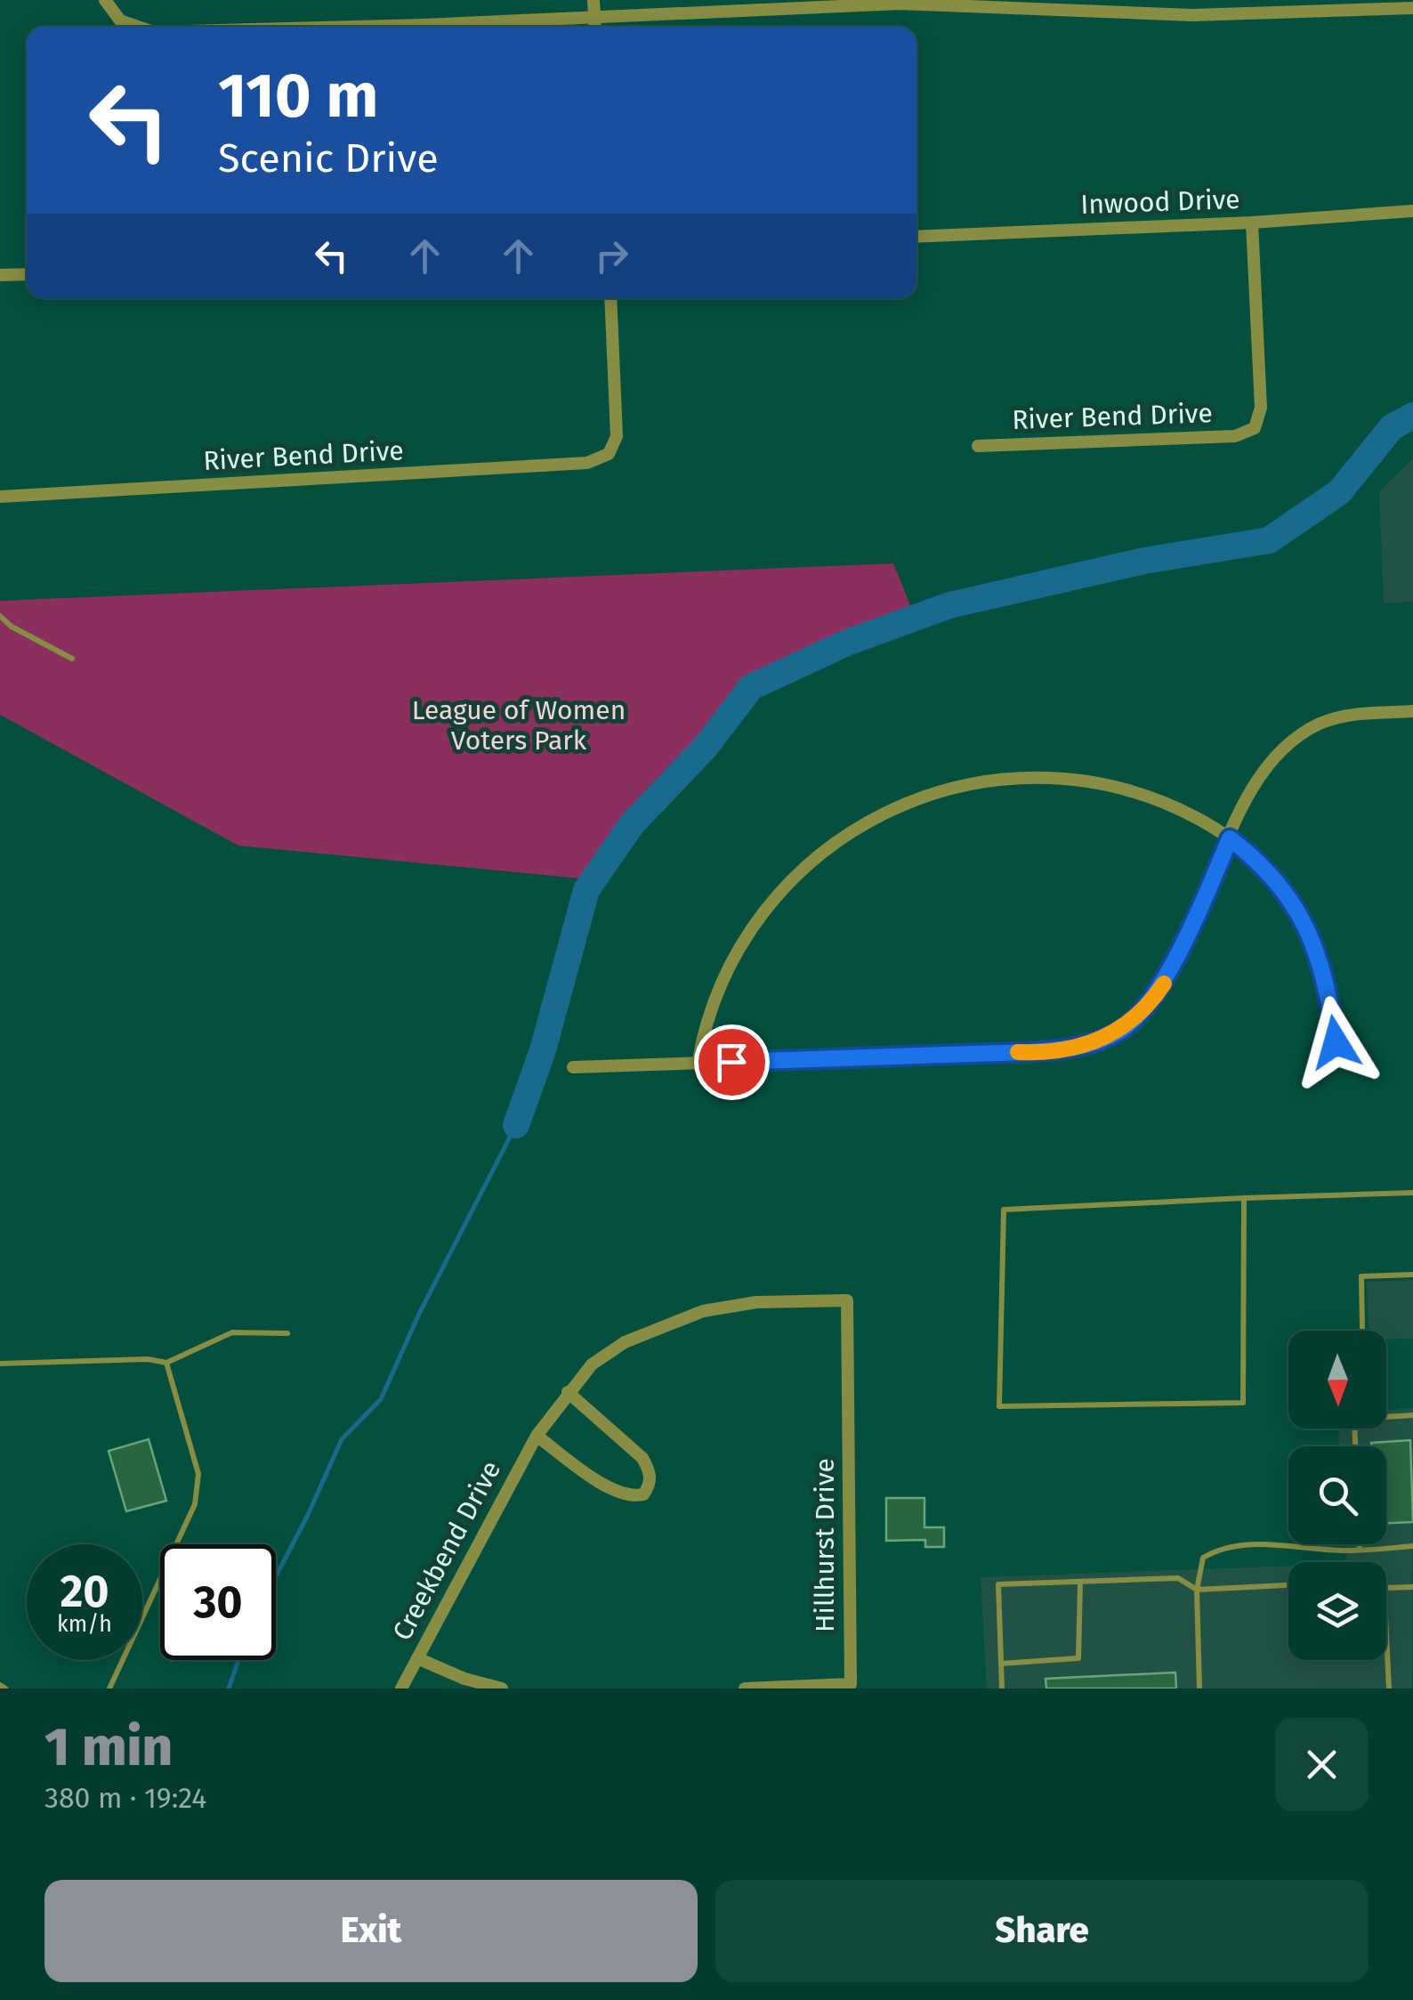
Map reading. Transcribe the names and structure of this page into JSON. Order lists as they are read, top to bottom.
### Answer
{
  "streets": {
    "street": [
      "Inwood Drive",
      "River Bend Drive",
      "Hillhurst Drive",
      "Creekbend Drive"
    ]
  },
  "crossings": [
    ["Inwood Drive", "River Bend Drive"],
    ["Hillhurst Drive", "Creekbend Drive"]
  ],
  "parks": ["League of Women Voters Park"],
  "north": "bottom",
  "page": {
    "turn": ["110 m", "Scenic Drive"],
    "speed": "20 km/h",
    "limit": "30",
    "heading": ["1 min", "380 m · 19:24"],
    "buttons": ["Exit", "Share"]
  }
}
